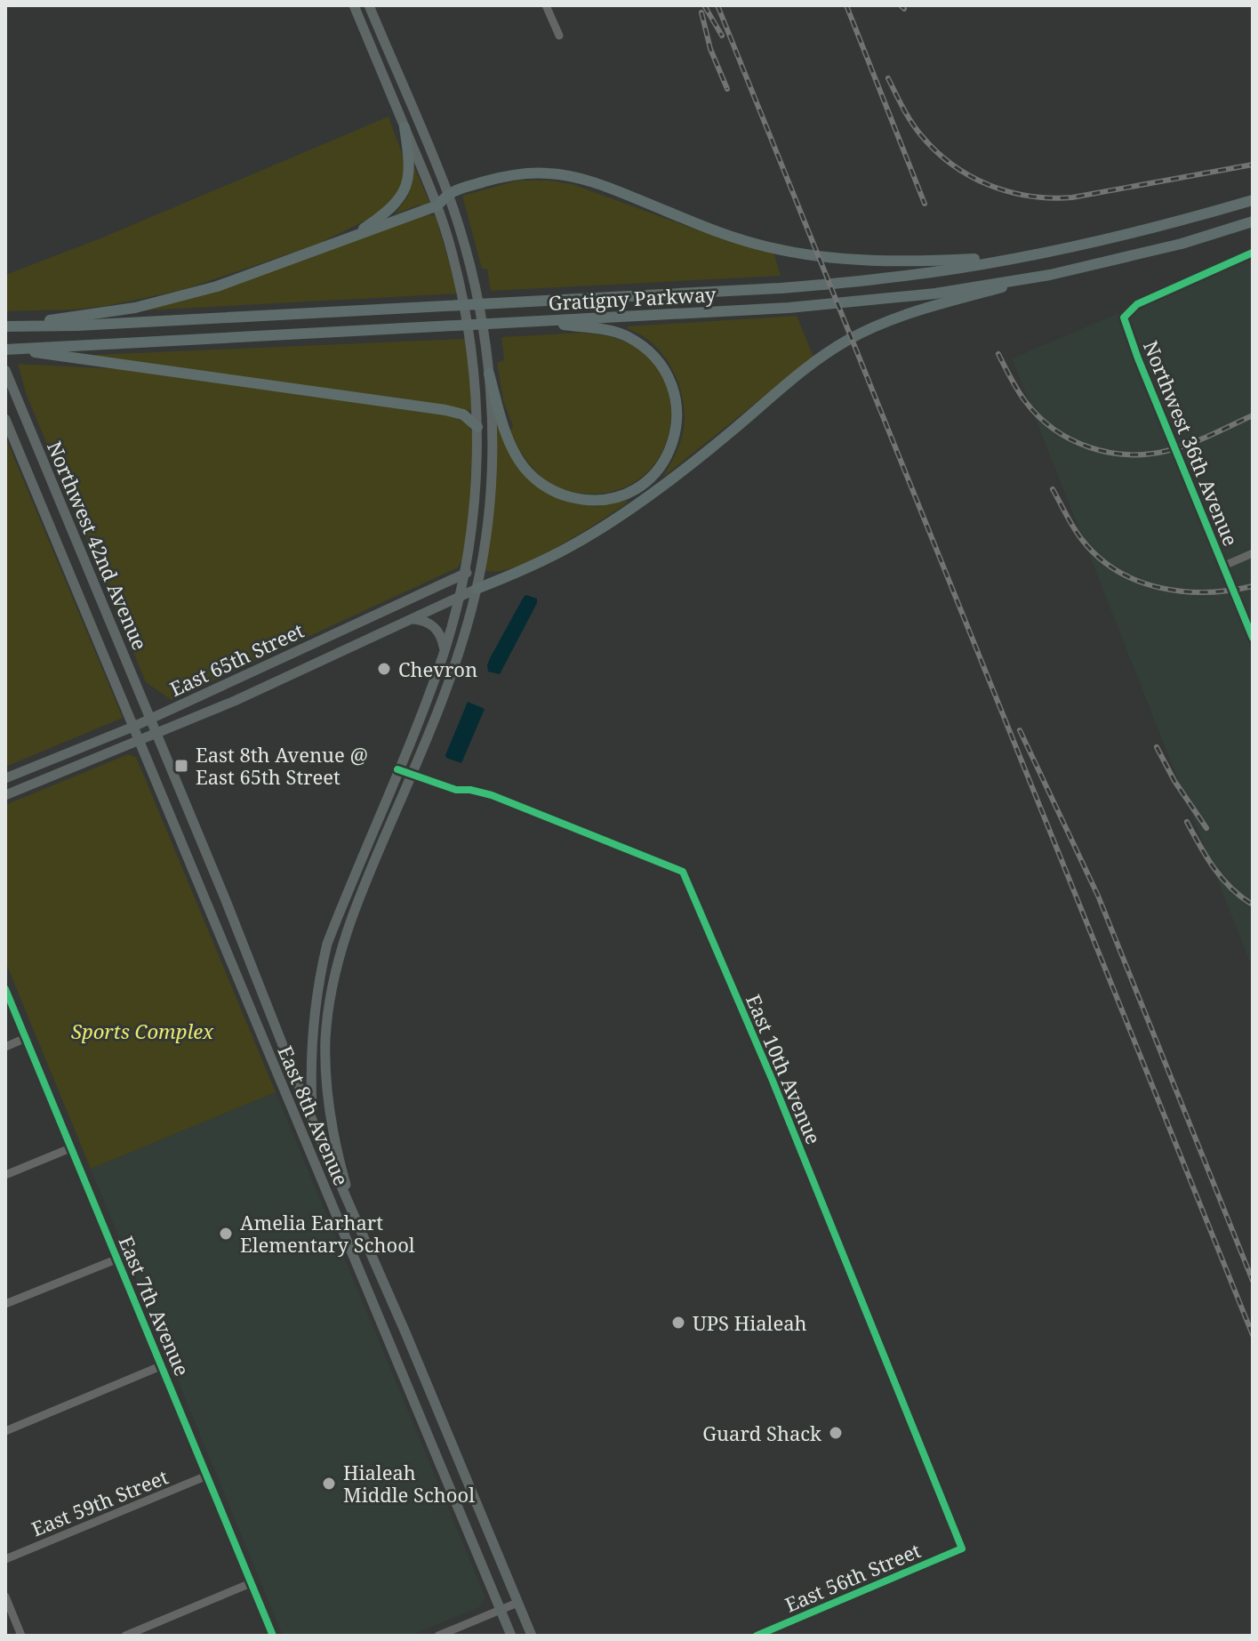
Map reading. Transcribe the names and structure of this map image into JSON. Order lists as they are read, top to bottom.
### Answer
{
  "streets": {
    "highway": ["Gratigny Parkway"],
    "main road": ["Northwest 42nd Avenue", "East 65th Street", "East 8th Avenue"],
    "street": [
      "Northwest 36th Avenue",
      "East 10th Avenue",
      "East 7th Avenue",
      "East 59th Street",
      "East 56th Street"
    ]
  },
  "crossings": [
    ["Northwest 42nd Avenue", "East 65th Street"],
    ["Northwest 42nd Avenue", "East 8th Avenue"],
    ["East 65th Street", "East 8th Avenue"],
    ["East 10th Avenue", "East 56th Street"],
    ["East 7th Avenue", "East 59th Street"]
  ],
  "parks": ["Sports Complex"],
  "places": {
    "other": [
      "Chevron",
      "Amelia Earhart Elementary School",
      "UPS Hialeah",
      "Guard Shack",
      "Hialeah Middle School"
    ],
    "transit": ["East 8th Avenue @ East 65th Street"]
  }
}
